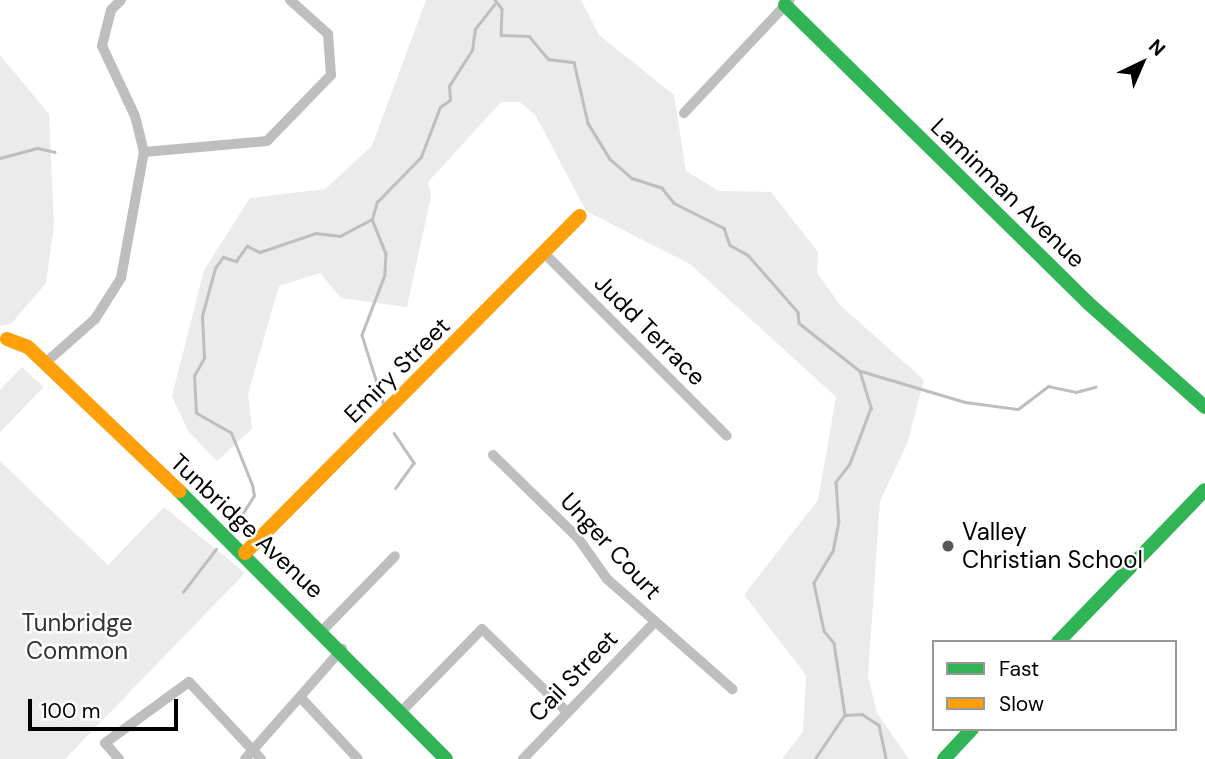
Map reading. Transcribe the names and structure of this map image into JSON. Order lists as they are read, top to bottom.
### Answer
{
  "streets": {
    "street": [
      "Laminman Avenue",
      "Judd Terrace",
      "Emiry Street",
      "Tunbridge Avenue",
      "Unger Court",
      "Cail Street"
    ]
  },
  "crossings": [
    ["Judd Terrace", "Emiry Street"],
    ["Emiry Street", "Tunbridge Avenue"],
    ["Unger Court", "Cail Street"]
  ],
  "parks": ["Tunbridge Common"],
  "places": ["Valley Christian School"],
  "legend": ["Fast", "Slow"],
  "scale_bar": "100 m",
  "north": "top right"
}
